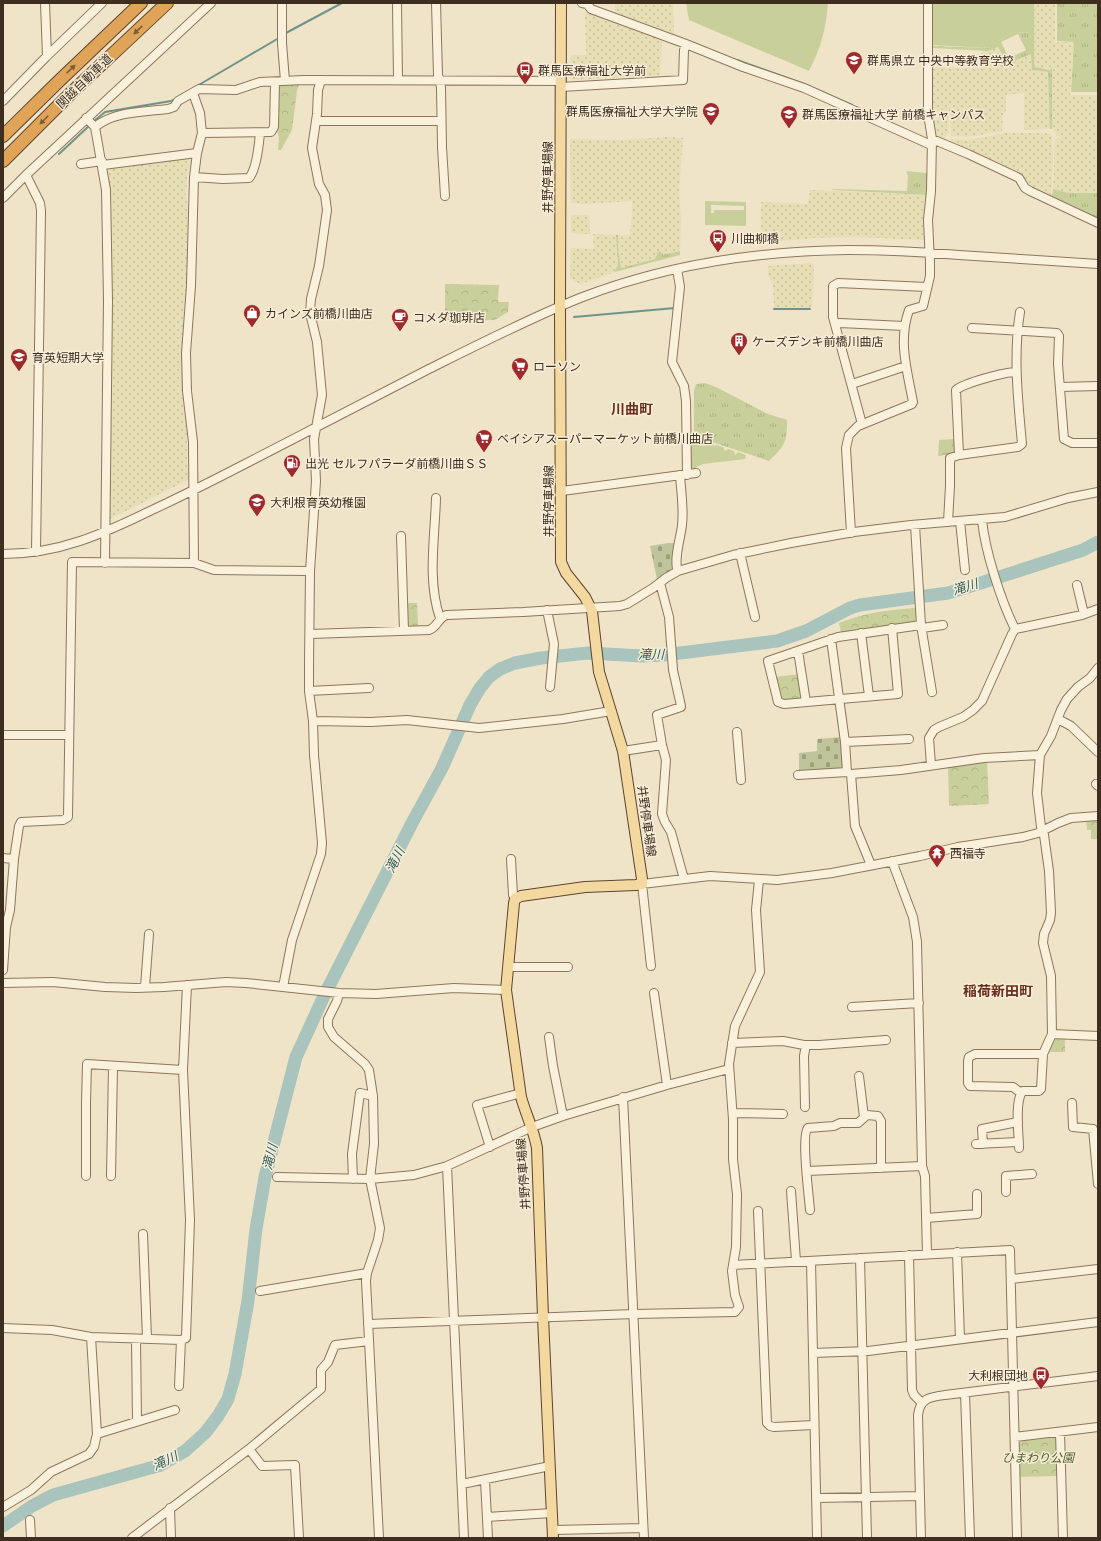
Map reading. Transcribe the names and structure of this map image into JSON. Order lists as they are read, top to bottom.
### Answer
{
  "streets": {
    "highway": ["関越自動車道"],
    "main road": ["井野停車場線"]
  },
  "districts": ["川曲町", "稲荷新田町"],
  "water": ["滝川"],
  "parks": ["ひまわり公園"],
  "places": {
    "school or university": [
      "群馬県立 中央中等教育学校",
      "群馬医療福祉大学大学院",
      "群馬医療福祉大学 前橋キャンパス",
      "育英短期大学",
      "大利根育英幼稚園"
    ],
    "bus stop": ["群馬医療福祉大学前", "川曲柳橋", "大利根団地"],
    "shop": ["カインズ前橋川曲店"],
    "cafe": ["コメダ珈琲店"],
    "building": ["ケーズデンキ前橋川曲店"],
    "supermarket": ["ローソン", "ベイシアスーパーマーケット前橋川曲店"],
    "fuel station": ["出光 セルフパラーダ前橋川曲ＳＳ"],
    "temple": ["西福寺"]
  }
}
